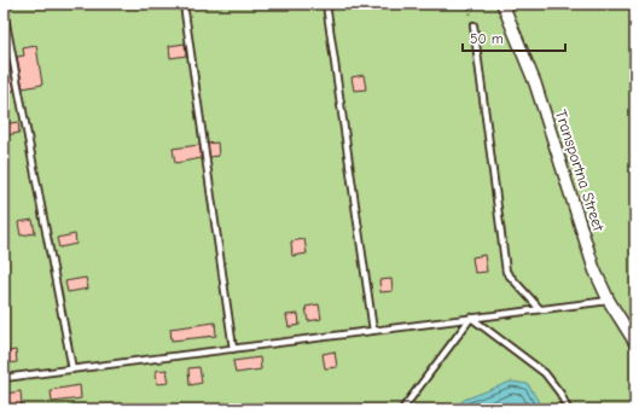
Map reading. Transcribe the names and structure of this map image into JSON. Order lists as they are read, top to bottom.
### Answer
{
  "streets": {
    "street": ["Transportna Street"]
  },
  "scale_bar": "50 m"
}
